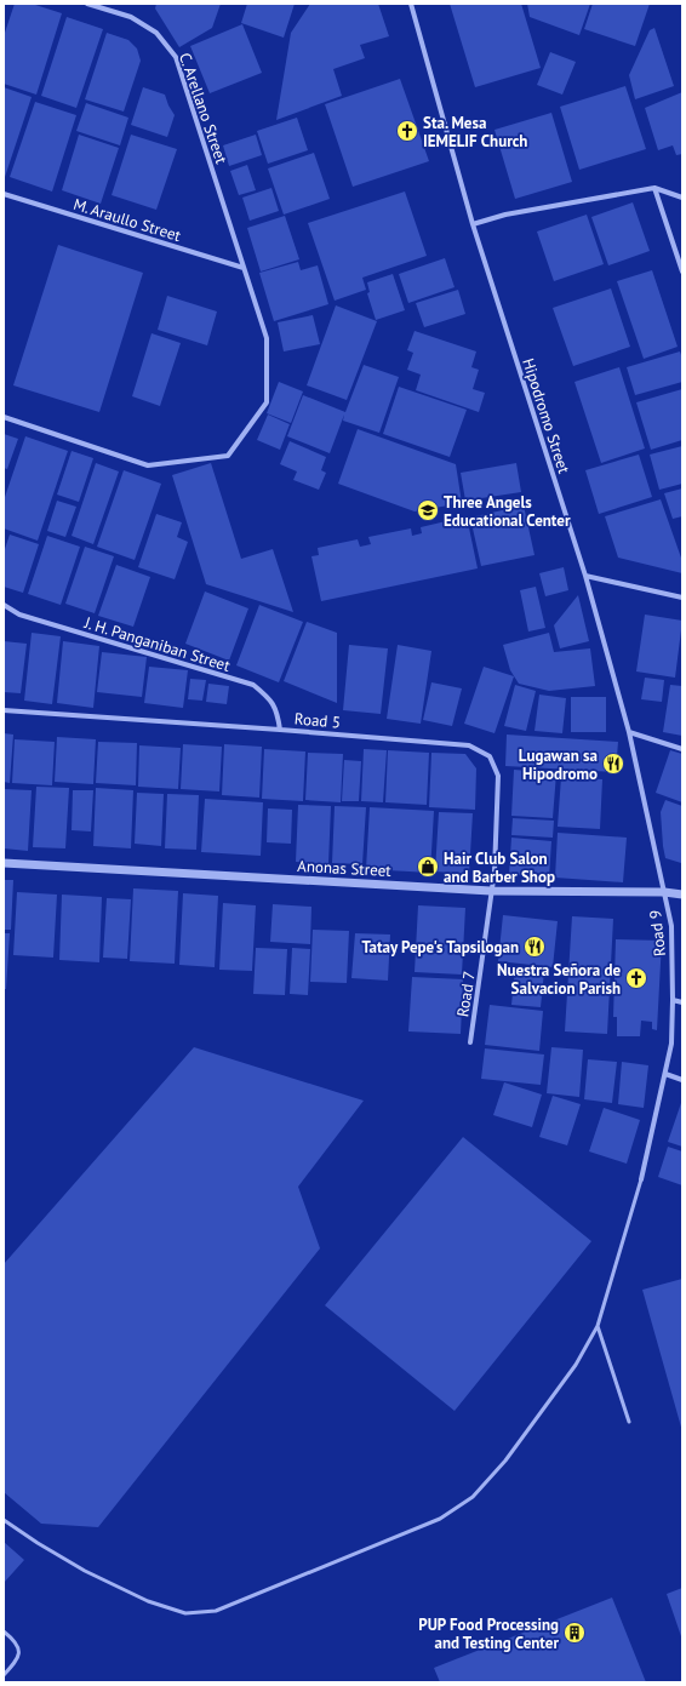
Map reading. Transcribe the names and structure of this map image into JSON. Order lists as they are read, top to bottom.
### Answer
{
  "streets": {
    "street": [
      "C. Arellano Street",
      "M. Araullo Street",
      "Hipodromo Street",
      "J. H. Panganiban Street",
      "Road 5",
      "Anonas Street",
      "Road 9",
      "Road 7"
    ]
  },
  "crossings": [
    ["C. Arellano Street", "M. Araullo Street"],
    ["Hipodromo Street", "Road 9"],
    ["J. H. Panganiban Street", "Road 5"],
    ["Road 5", "Anonas Street"],
    ["Road 5", "Road 7"],
    ["Anonas Street", "Road 9"],
    ["Anonas Street", "Road 7"]
  ],
  "places": {
    "church": ["Sta. Mesa IEMELIF Church", "Nuestra Señora de Salvacion Parish"],
    "school or university": ["Three Angels Educational Center"],
    "restaurant": ["Lugawan sa Hipodromo", "Tatay Pepe's Tapsilogan"],
    "shop": ["Hair Club Salon and Barber Shop"],
    "building": ["PUP Food Processing and Testing Center"]
  }
}
